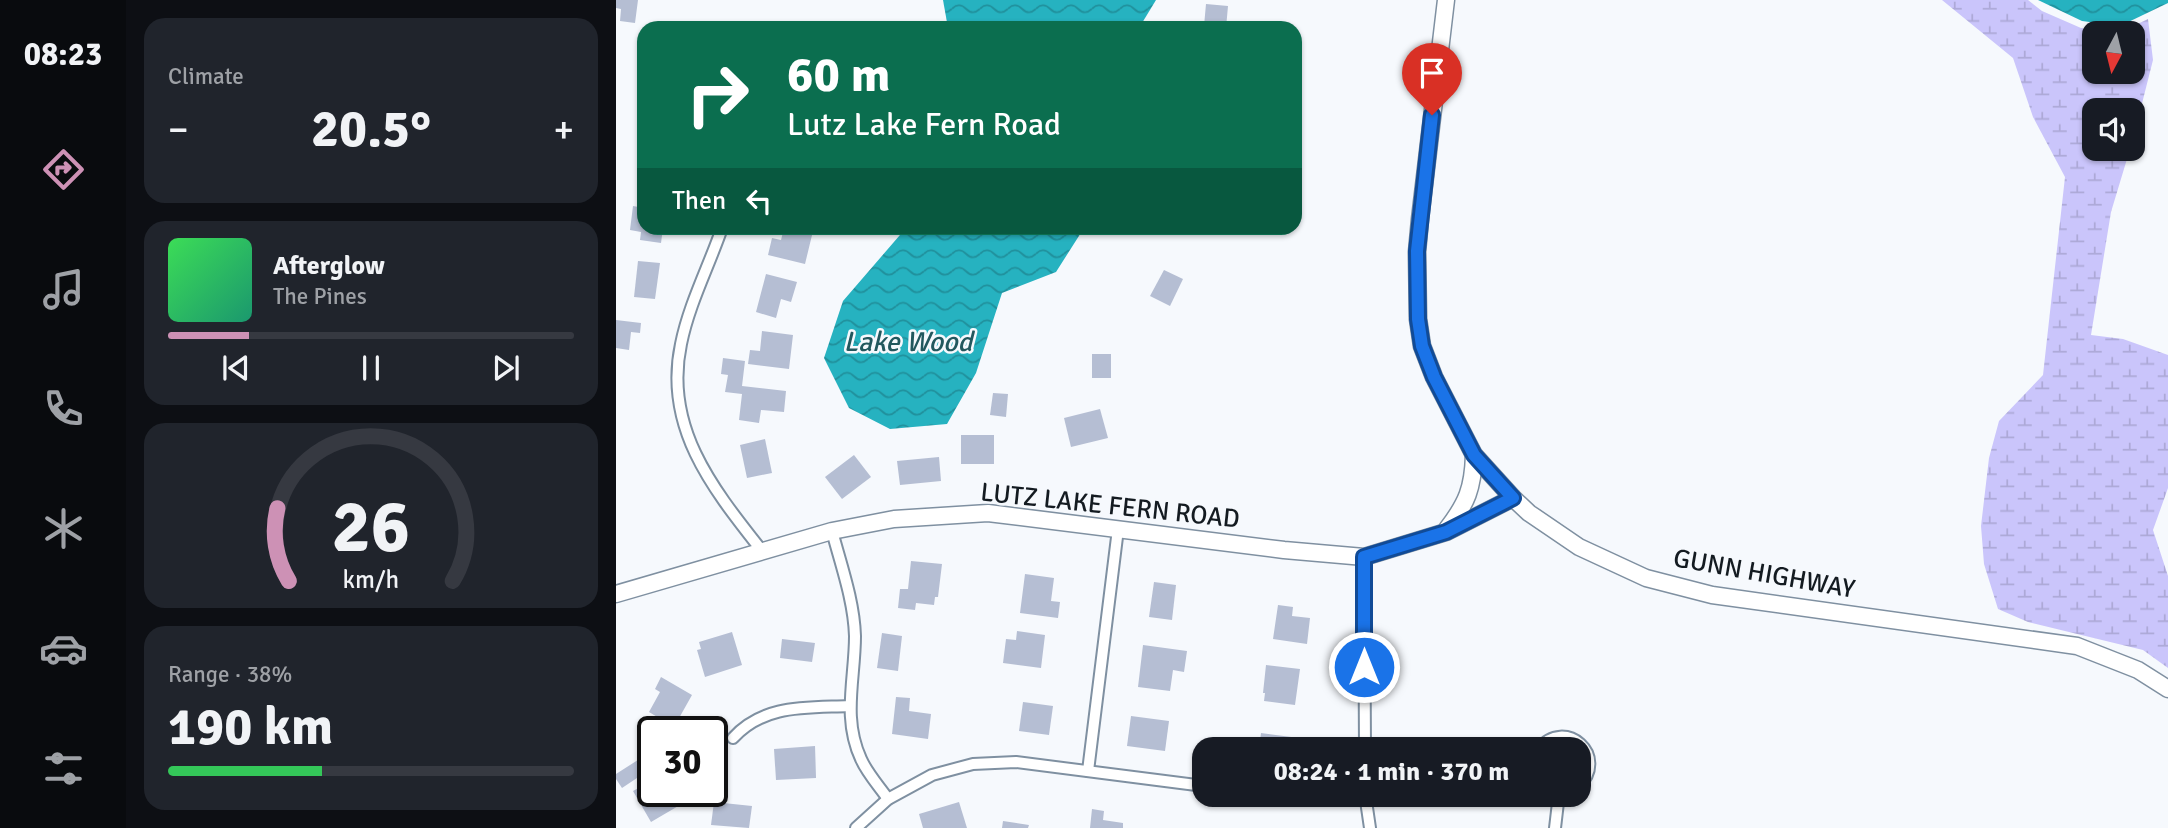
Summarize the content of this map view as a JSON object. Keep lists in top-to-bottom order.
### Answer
{
  "streets": {
    "main road": ["LUTZ LAKE FERN ROAD", "GUNN HIGHWAY"]
  },
  "crossings": [
    ["LUTZ LAKE FERN ROAD", "GUNN HIGHWAY"]
  ],
  "water": ["Lake Wood"],
  "north": "bottom",
  "page": {
    "tabs": "08:23",
    "tile": [
      "Climate",
      ["Range · 38%", "190 km"]
    ],
    "turn": ["60 m", "Lutz Lake Fern Road"],
    "heat": ["−", "20.5°", "+"],
    "then": "Then",
    "song": ["Afterglow", "The Pines"],
    "limit": "30",
    "trip": "08:24 · 1 min · 370 m",
    "gauge": ["26", "km/h"]
  }
}
